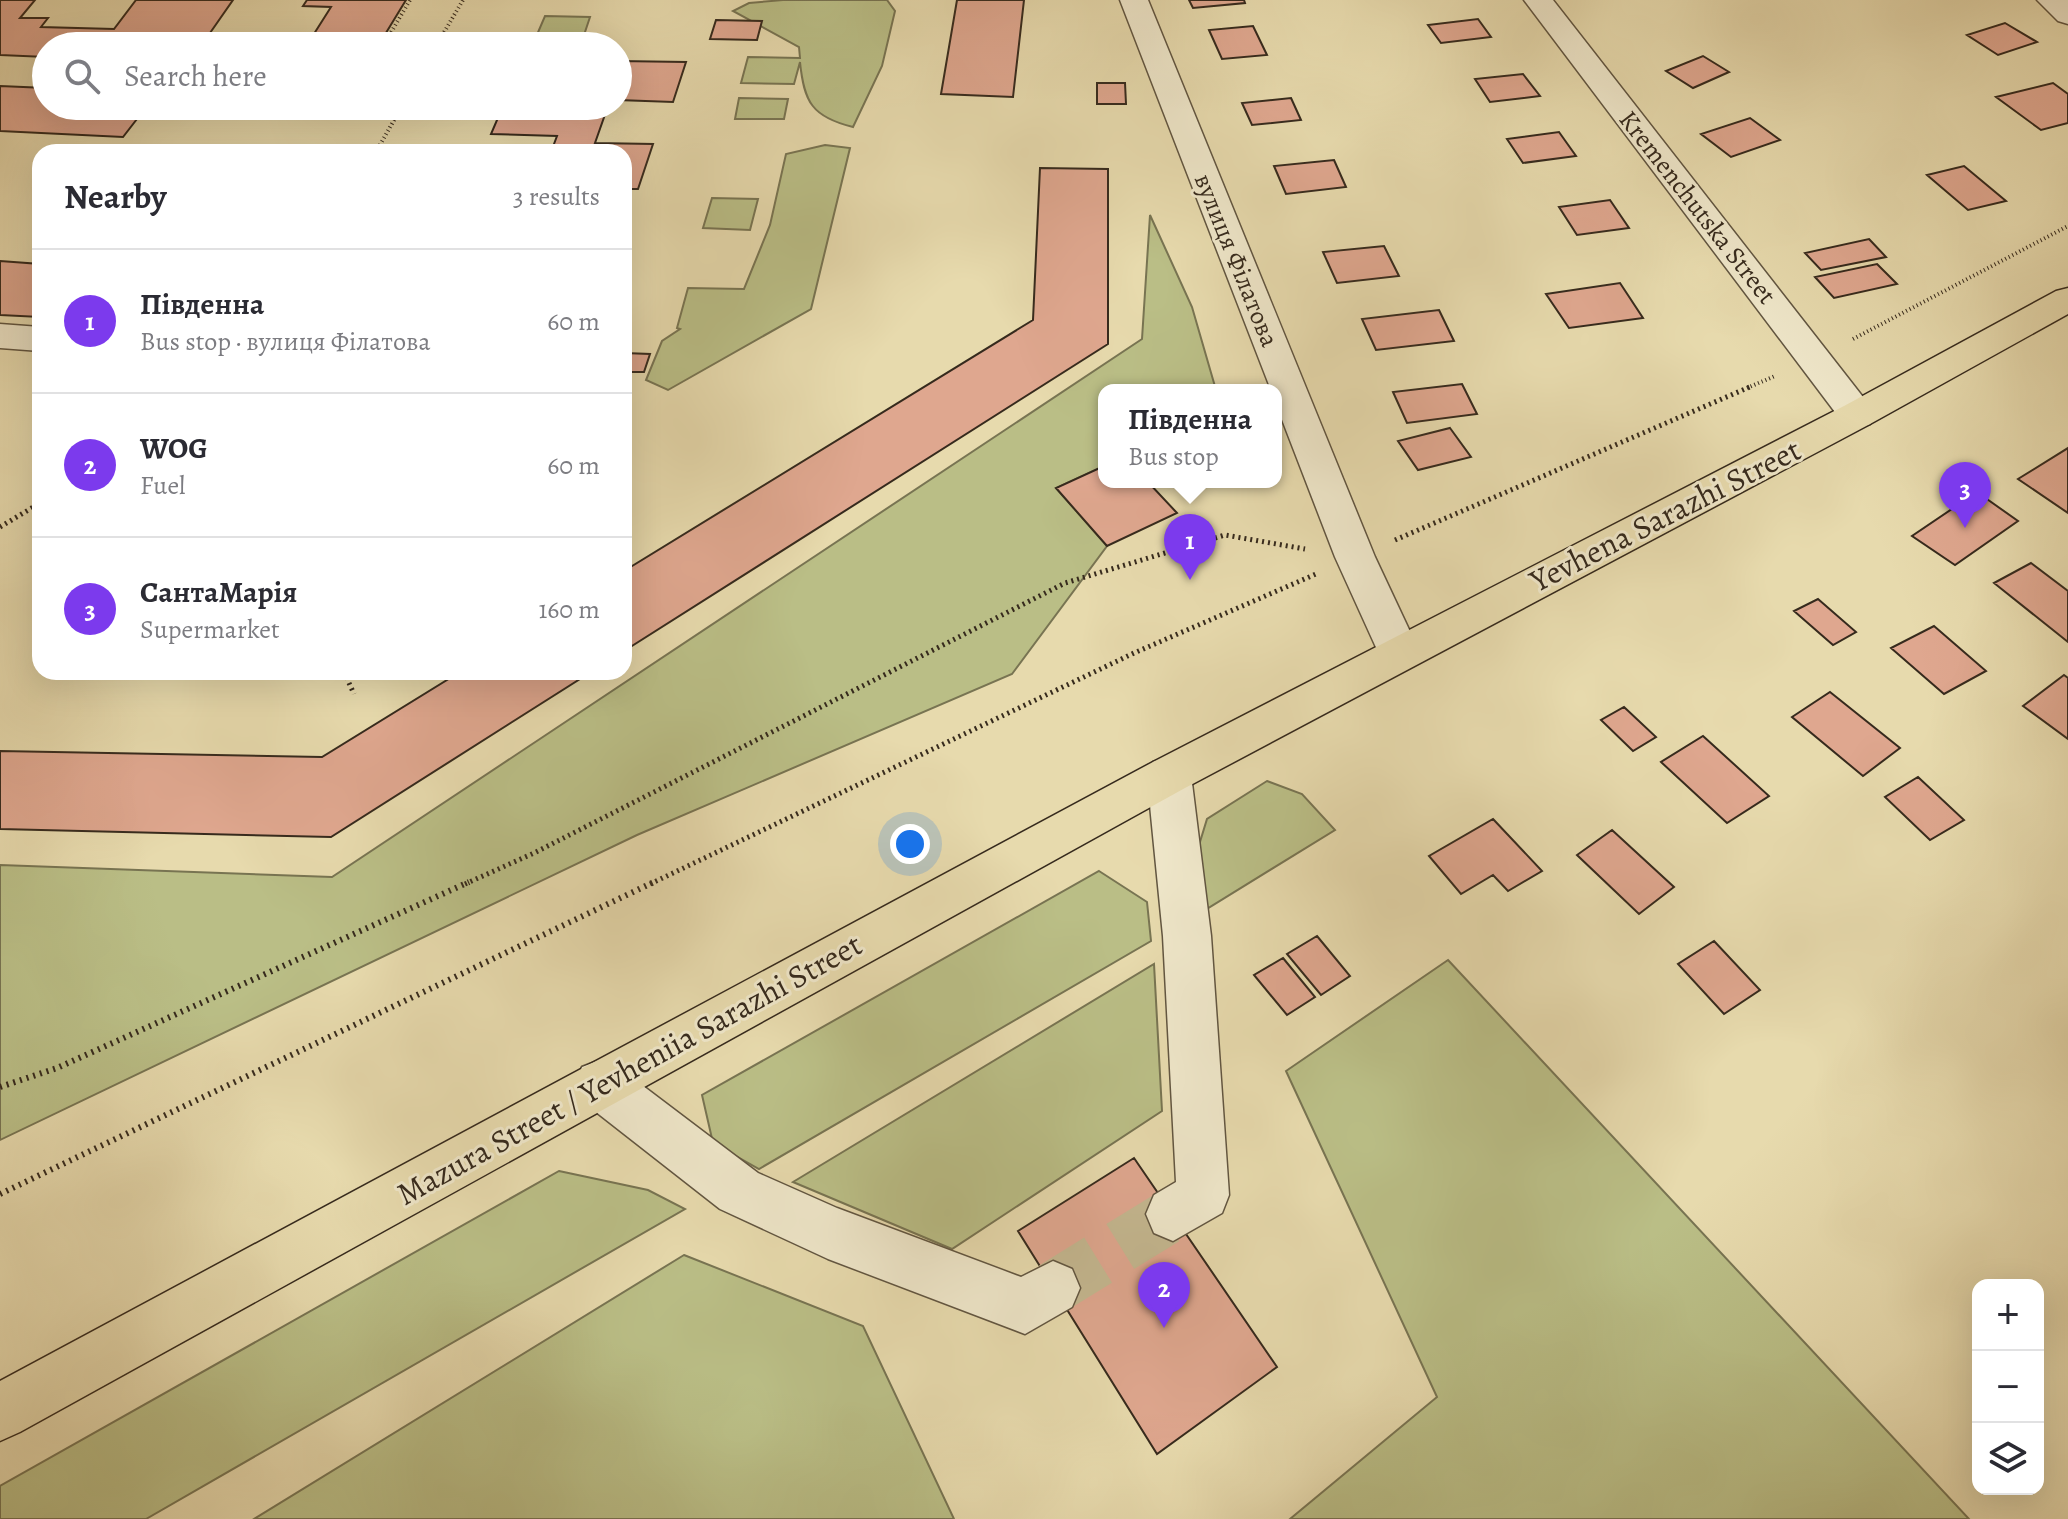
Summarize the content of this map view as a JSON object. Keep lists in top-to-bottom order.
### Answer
{
  "streets": {
    "main road": ["Yevhena Sarazhi Street", "Mazura Street / Yevheniia Sarazhi Street"],
    "street": ["Kremenchutska Street", "вулиця Філатова"]
  },
  "crossings": [
    ["Kremenchutska Street", "Yevhena Sarazhi Street"],
    ["вулиця Філатова", "Yevhena Sarazhi Street"],
    ["Yevhena Sarazhi Street", "Mazura Street / Yevheniia Sarazhi Street"]
  ],
  "page": {
    "search": "Search here",
    "heading": ["Nearby", "3 results"],
    "list": [
      {
        "mark": "1",
        "name": "Південна",
        "note": "Bus stop · вулиця Філатова",
        "value": "60 m"
      },
      {
        "mark": "2",
        "name": "WOG",
        "note": "Fuel",
        "value": "60 m"
      },
      {
        "mark": "3",
        "name": "СантаМарія",
        "note": "Supermarket",
        "value": "160 m"
      }
    ],
    "popup": ["Південна", "Bus stop"],
    "pins": ["3", "1", "2"],
    "map_buttons": ["+", "−"]
  }
}
